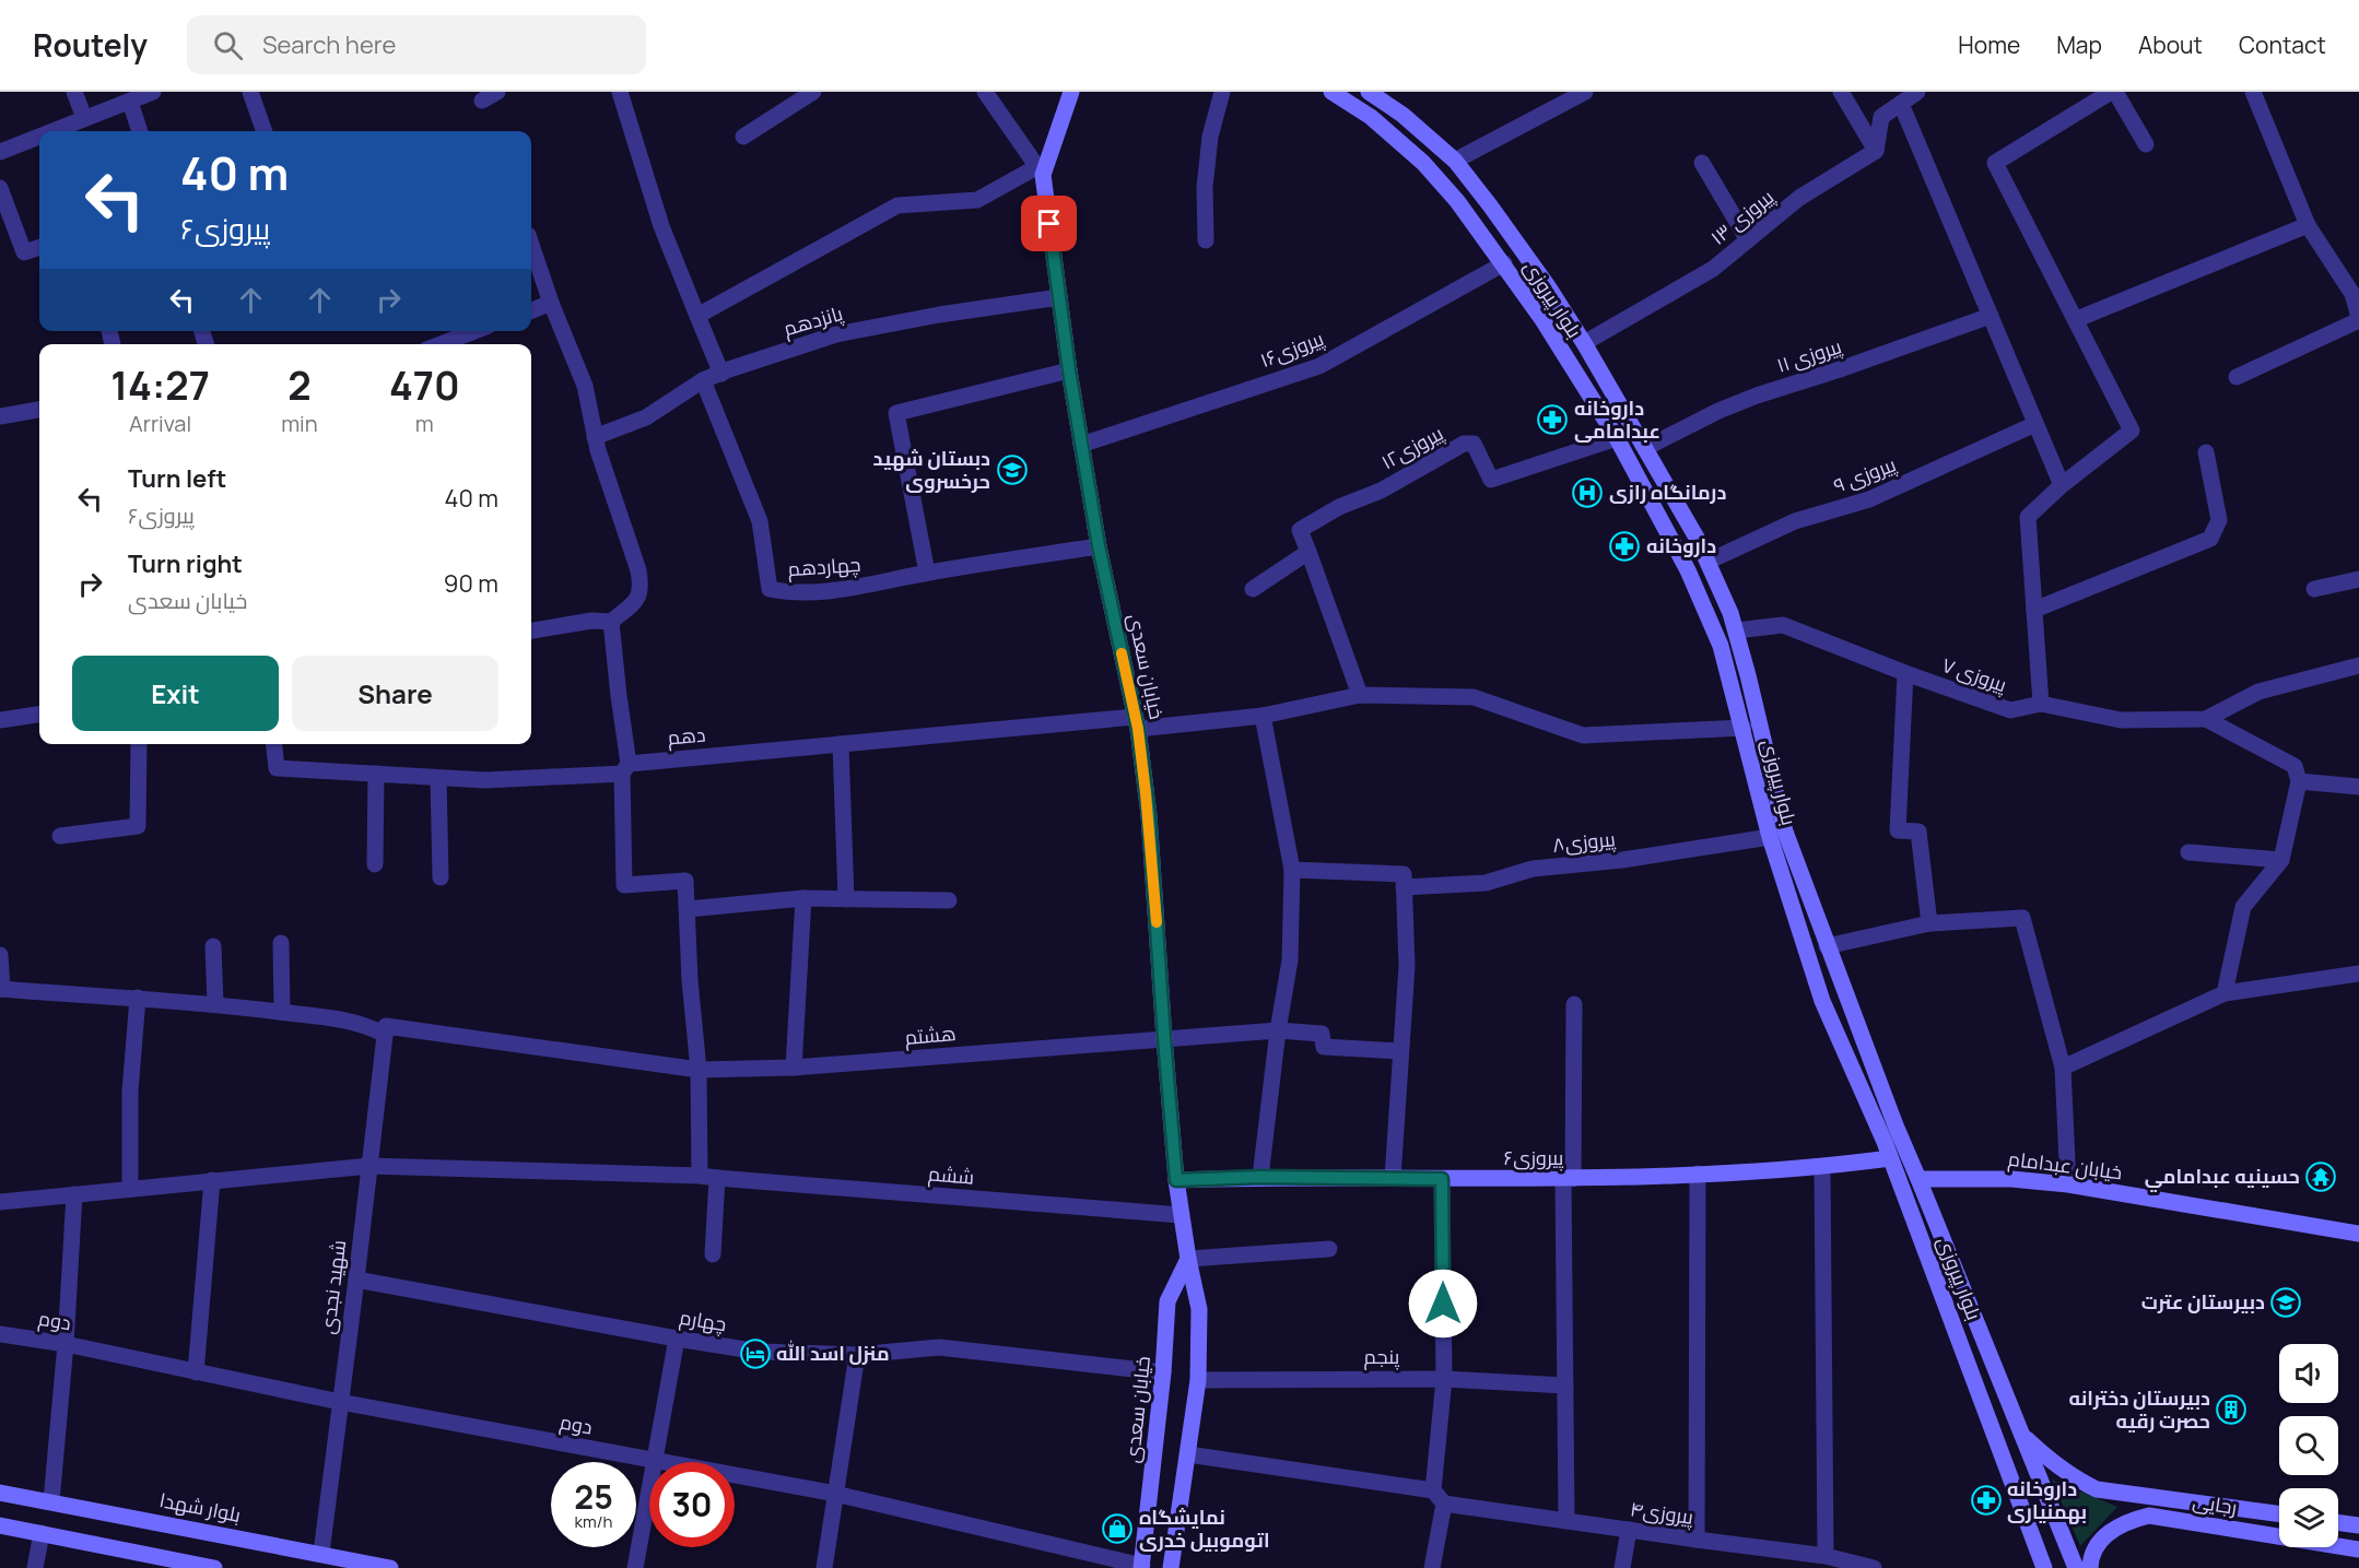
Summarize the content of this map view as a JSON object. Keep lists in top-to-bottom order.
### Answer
{
  "streets": {
    "street": [
      "پیروزی ۱۳",
      "بلوار پیروزی",
      "پانزدهم",
      "پیروزی۱۶",
      "پیروزی ۱۱",
      "پیروزی۱۲",
      "پیروزی ۹",
      "چهاردهم",
      "خیابان سعدی",
      "پیروزی ۷",
      "دهم",
      "پیروزی۸",
      "هشتم",
      "پیروزی۶",
      "خیابان عبدامام",
      "ششم",
      "شهید نجدی",
      "دوم",
      "چهارم",
      "پنجم",
      "رجایی",
      "بلوار شهدا",
      "پیروزی۴"
    ]
  },
  "crossings": [
    ["پیروزی ۱۳", "بلوار پیروزی"],
    ["بلوار پیروزی", "پیروزی۱۶"],
    ["بلوار پیروزی", "پیروزی ۱۱"],
    ["بلوار پیروزی", "پیروزی۱۲"],
    ["بلوار پیروزی", "پیروزی ۹"],
    ["بلوار پیروزی", "پیروزی ۷"],
    ["بلوار پیروزی", "دهم"],
    ["بلوار پیروزی", "پیروزی۸"],
    ["بلوار پیروزی", "پیروزی۶"],
    ["بلوار پیروزی", "خیابان عبدامام"],
    ["بلوار پیروزی", "رجایی"],
    ["پانزدهم", "چهاردهم"],
    ["پانزدهم", "خیابان سعدی"],
    ["پیروزی۱۶", "خیابان سعدی"],
    ["چهاردهم", "خیابان سعدی"],
    ["خیابان سعدی", "دهم"],
    ["خیابان سعدی", "هشتم"],
    ["خیابان سعدی", "پیروزی۶"],
    ["خیابان سعدی", "ششم"],
    ["خیابان سعدی", "دوم"],
    ["خیابان سعدی", "چهارم"],
    ["خیابان سعدی", "پنجم"],
    ["خیابان سعدی", "پیروزی۴"],
    ["هشتم", "شهید نجدی"],
    ["ششم", "شهید نجدی"],
    ["شهید نجدی", "دوم"],
    ["شهید نجدی", "چهارم"],
    ["شهید نجدی", "بلوار شهدا"]
  ],
  "places": {
    "pharmacy": ["داروخانه عبدامامی", "داروخانه", "داروخانه بهمنیاری"],
    "school or university": ["دبستان شهید حرخسروی", "دبیرستان عترت"],
    "hospital": ["درمانگاه رازی"],
    "temple": ["حسينيه عبدامامي"],
    "hotel": ["منزل اسد الله"],
    "building": ["دبیرستان دخترانه حصرت رقیه"],
    "shop": ["نمایشگاه اتوموبیل خدری"]
  },
  "page": {
    "header": "Routely",
    "search": "Search here",
    "nav": [
      "Home",
      "Map",
      "About",
      "Contact"
    ],
    "turn": ["40 m", "پیروزی۶"],
    "eta": [
      "14:27",
      "Arrival",
      "2",
      "min",
      "470",
      "m"
    ],
    "list": [
      {
        "name": "Turn left",
        "note": "پیروزی۶",
        "value": "40 m"
      },
      {
        "name": "Turn right",
        "note": "خیابان سعدی",
        "value": "90 m"
      }
    ],
    "buttons": ["Exit", "Share"],
    "speed": "25 km/h",
    "limit": "30"
  }
}
